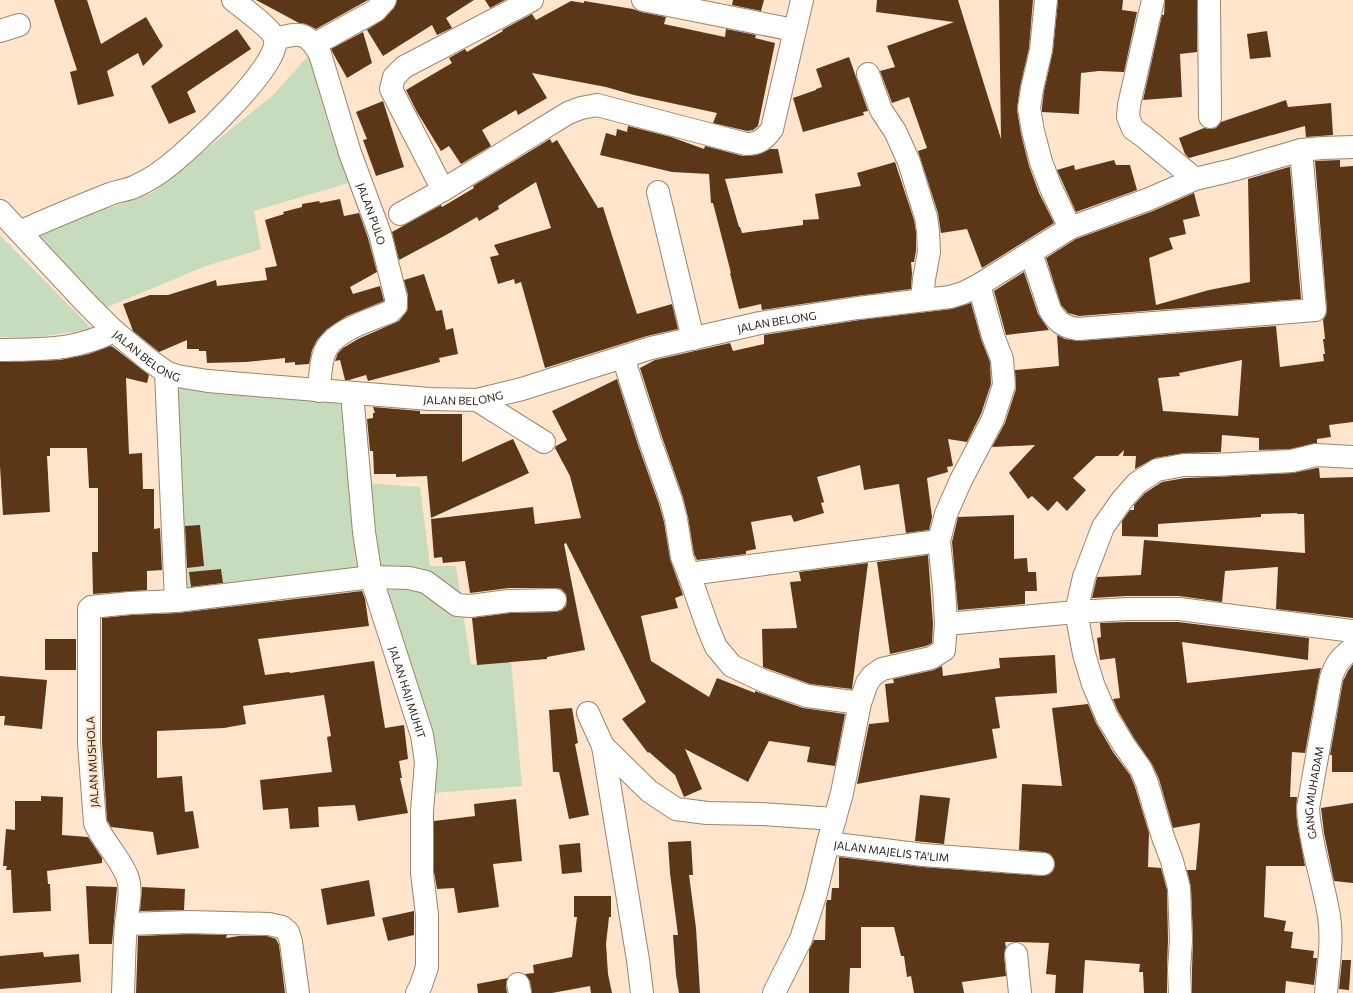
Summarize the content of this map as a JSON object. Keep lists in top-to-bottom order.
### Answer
{
  "streets": {
    "street": [
      "JALAN PULO",
      "JALAN BELONG",
      "JALAN HAJI MUHIT",
      "JALAN MUSHOLA",
      "GANG MUHADAM",
      "JALAN MAJELIS TA'LIM"
    ]
  },
  "crossings": [
    ["JALAN PULO", "JALAN BELONG"],
    ["JALAN BELONG", "JALAN HAJI MUHIT"],
    ["JALAN HAJI MUHIT", "JALAN MUSHOLA"]
  ]
}
